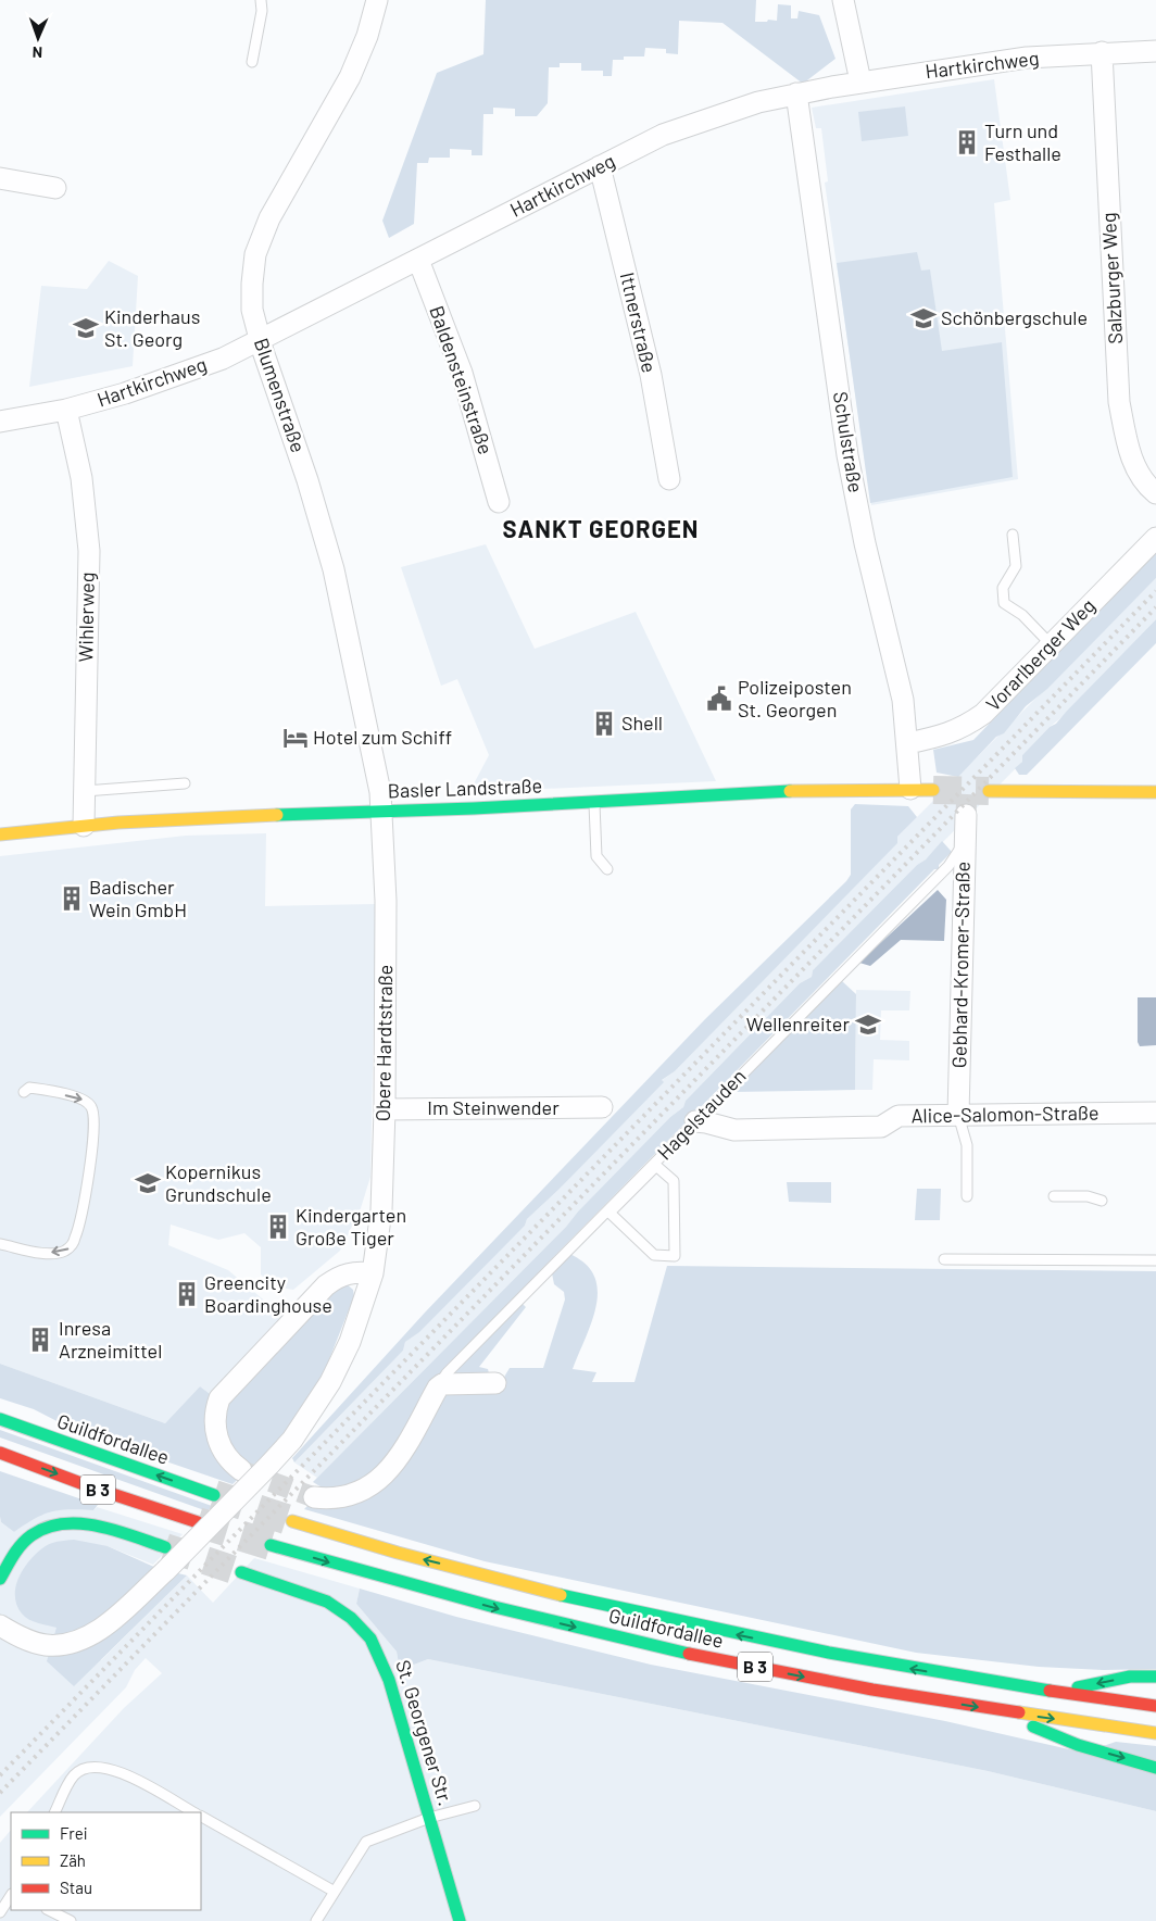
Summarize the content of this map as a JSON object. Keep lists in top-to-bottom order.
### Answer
{
  "streets": {
    "main road": [
      "Basler Landstraße",
      "Guildfordallee",
      "B 3",
      "St. Georgener Str."
    ],
    "street": [
      "Hartkirchweg",
      "Salzburger Weg",
      "Ittnerstraße",
      "Baldensteinstraße",
      "Blumenstraße",
      "Schulstraße",
      "Wihlerweg",
      "Vorarlberger Weg",
      "Gebhard-Kromer-Straße",
      "Obere Hardtstraße",
      "Im Steinwender",
      "Hagelstauden",
      "Alice-Salomon-Straße"
    ]
  },
  "crossings": [
    ["Hartkirchweg", "Salzburger Weg"],
    ["Hartkirchweg", "Ittnerstraße"],
    ["Hartkirchweg", "Baldensteinstraße"],
    ["Hartkirchweg", "Blumenstraße"],
    ["Hartkirchweg", "Schulstraße"],
    ["Hartkirchweg", "Wihlerweg"],
    ["Blumenstraße", "Basler Landstraße"],
    ["Blumenstraße", "Obere Hardtstraße"],
    ["Schulstraße", "Vorarlberger Weg"],
    ["Schulstraße", "Basler Landstraße"],
    ["Wihlerweg", "Basler Landstraße"],
    ["Basler Landstraße", "Obere Hardtstraße"],
    ["Gebhard-Kromer-Straße", "Hagelstauden"],
    ["Gebhard-Kromer-Straße", "Alice-Salomon-Straße"],
    ["Obere Hardtstraße", "Im Steinwender"],
    ["Hagelstauden", "Alice-Salomon-Straße"],
    ["Guildfordallee", "B 3"]
  ],
  "districts": ["SANKT GEORGEN"],
  "places": {
    "building": [
      "Turn und Festhalle",
      "Shell",
      "Badischer Wein GmbH",
      "Kindergarten Große Tiger",
      "Greencity Boardinghouse",
      "Inresa Arzneimittel"
    ],
    "school or university": [
      "Schönbergschule",
      "Kinderhaus St. Georg",
      "Wellenreiter",
      "Kopernikus Grundschule"
    ],
    "public building": ["Polizeiposten St. Georgen"],
    "hotel": ["Hotel zum Schiff"]
  },
  "legend": ["Frei", "Zäh", "Stau"],
  "north": "bottom"
}
